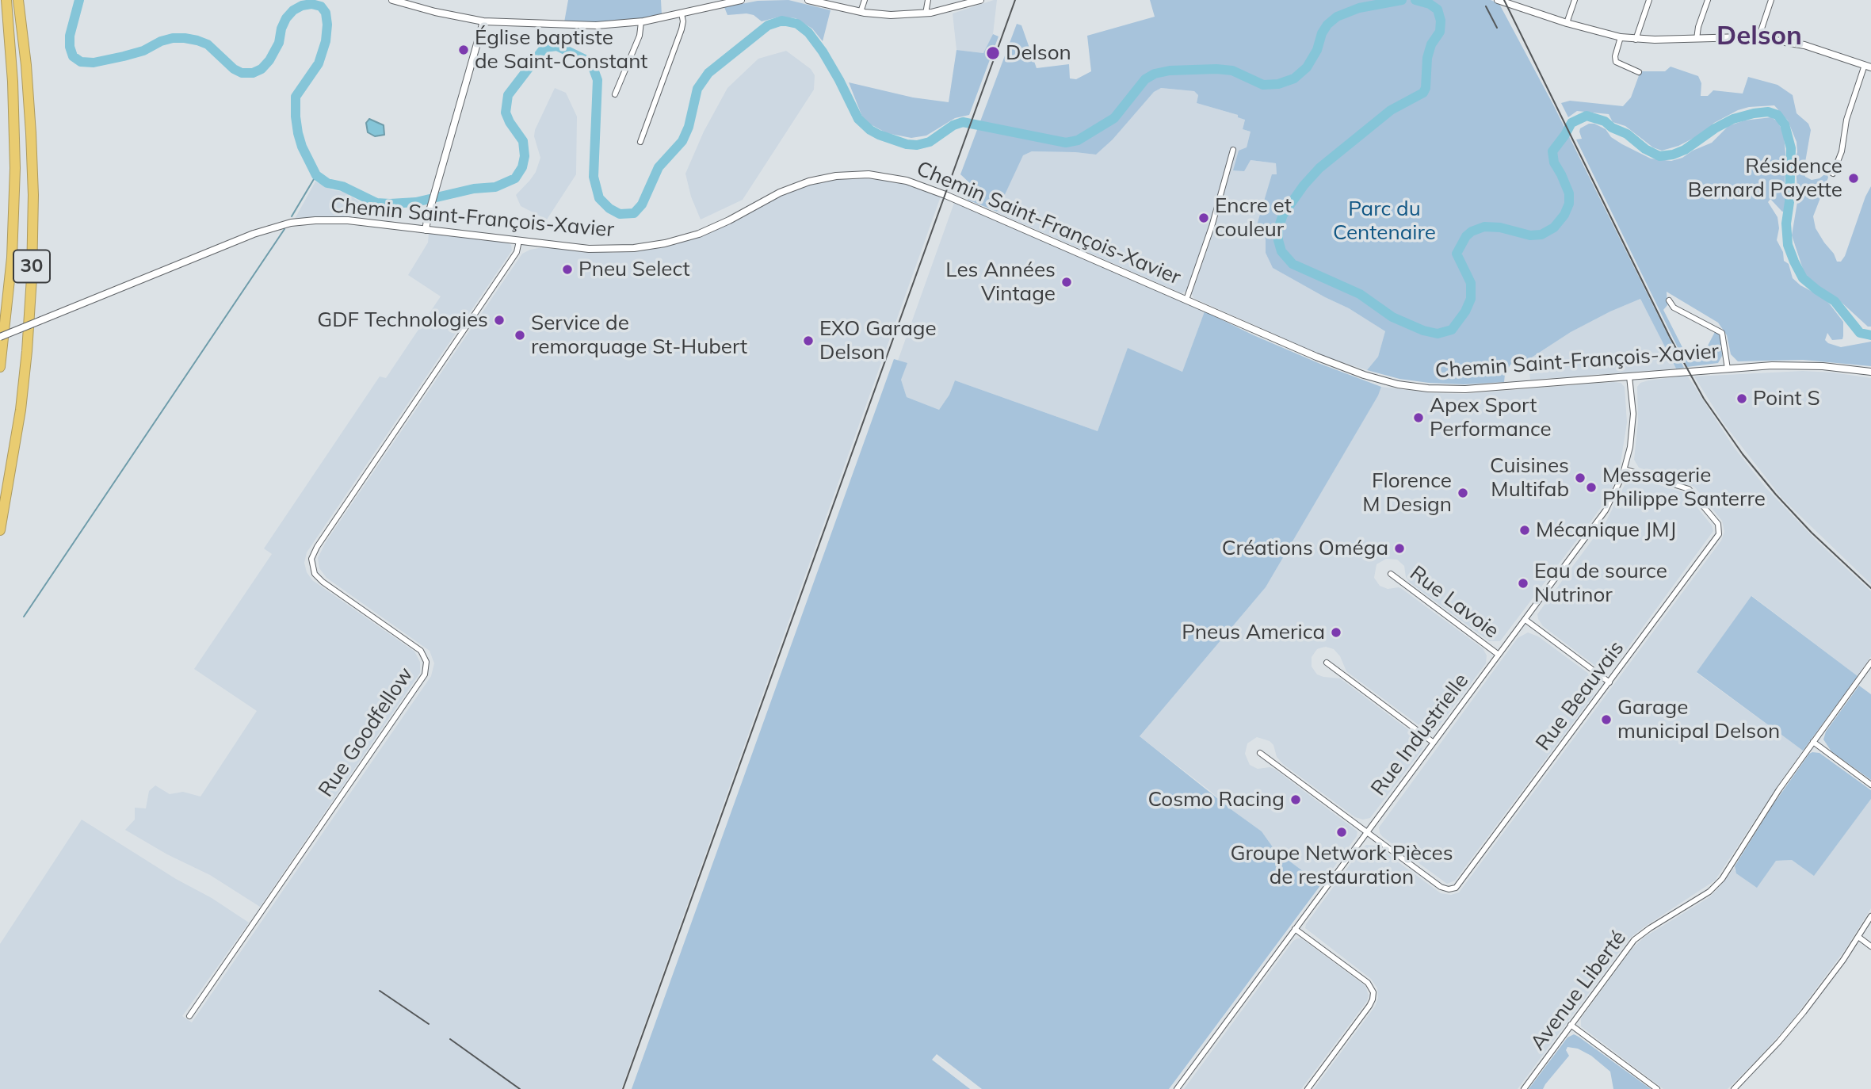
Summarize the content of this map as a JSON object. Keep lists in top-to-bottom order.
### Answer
{
  "streets": {
    "highway": ["30"],
    "street": [
      "Chemin Saint-François-Xavier",
      "Rue Lavoie",
      "Rue Beauvais",
      "Rue Goodfellow",
      "Rue Industrielle",
      "Avenue Liberté"
    ]
  },
  "crossings": [
    ["Chemin Saint-François-Xavier", "Rue Goodfellow"],
    ["Chemin Saint-François-Xavier", "Rue Industrielle"],
    ["Rue Lavoie", "Rue Industrielle"],
    ["Rue Beauvais", "Rue Industrielle"]
  ],
  "districts": ["Delson"],
  "parks": ["Parc du Centenaire"],
  "places": [
    "Église baptiste de Saint-Constant",
    "Delson",
    "Résidence Bernard Payette",
    "Encre et couleur",
    "Pneu Select",
    "Les Années Vintage",
    "GDF Technologies",
    "Service de remorquage St-Hubert",
    "EXO Garage Delson",
    "Point S",
    "Apex Sport Performance",
    "Cuisines Multifab",
    "Messagerie Philippe Santerre",
    "Florence M Design",
    "Mécanique JMJ",
    "Créations Oméga",
    "Eau de source Nutrinor",
    "Pneus America",
    "Garage municipal Delson",
    "Cosmo Racing",
    "Groupe Network Pièces de restauration"
  ]
}
